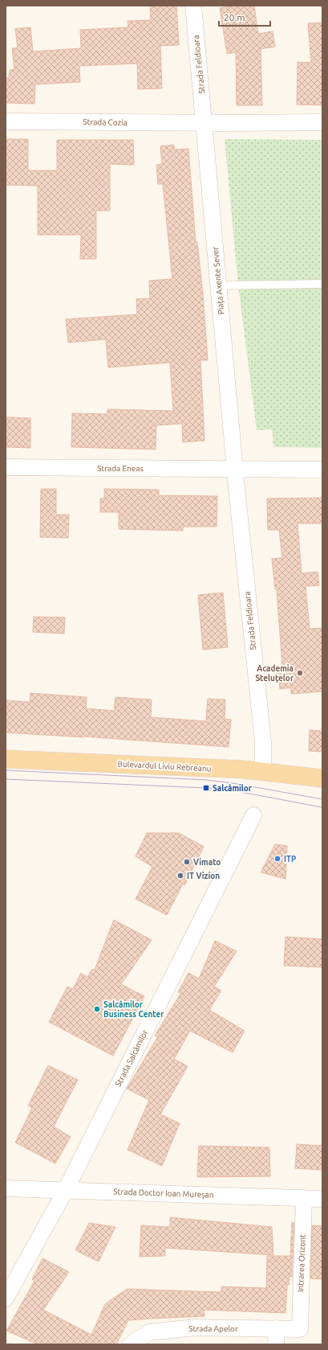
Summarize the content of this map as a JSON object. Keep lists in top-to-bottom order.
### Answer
{
  "streets": {
    "main road": ["Bulevardul Liviu Rebreanu"],
    "street": [
      "Strada Feldioara",
      "Strada Cozia",
      "Piața Axente Sever",
      "Strada Eneas",
      "Strada Salcâmilor",
      "Strada Doctor Ioan Mureșan",
      "Intrarea Orizont",
      "Strada Apelor"
    ]
  },
  "crossings": [
    ["Strada Feldioara", "Strada Cozia"],
    ["Strada Feldioara", "Piața Axente Sever"],
    ["Strada Feldioara", "Strada Eneas"],
    ["Strada Feldioara", "Bulevardul Liviu Rebreanu"],
    ["Strada Cozia", "Piața Axente Sever"],
    ["Piața Axente Sever", "Strada Eneas"],
    ["Strada Salcâmilor", "Strada Doctor Ioan Mureșan"],
    ["Strada Doctor Ioan Mureșan", "Intrarea Orizont"],
    ["Intrarea Orizont", "Strada Apelor"]
  ],
  "places": {
    "other": [
      "Academia Steluțelor",
      "ITP",
      "Vimato",
      "IT Vizion",
      "Salcâmilor Business Center"
    ],
    "transit": ["Salcâmilor"]
  },
  "scale_bar": "20 m"
}
